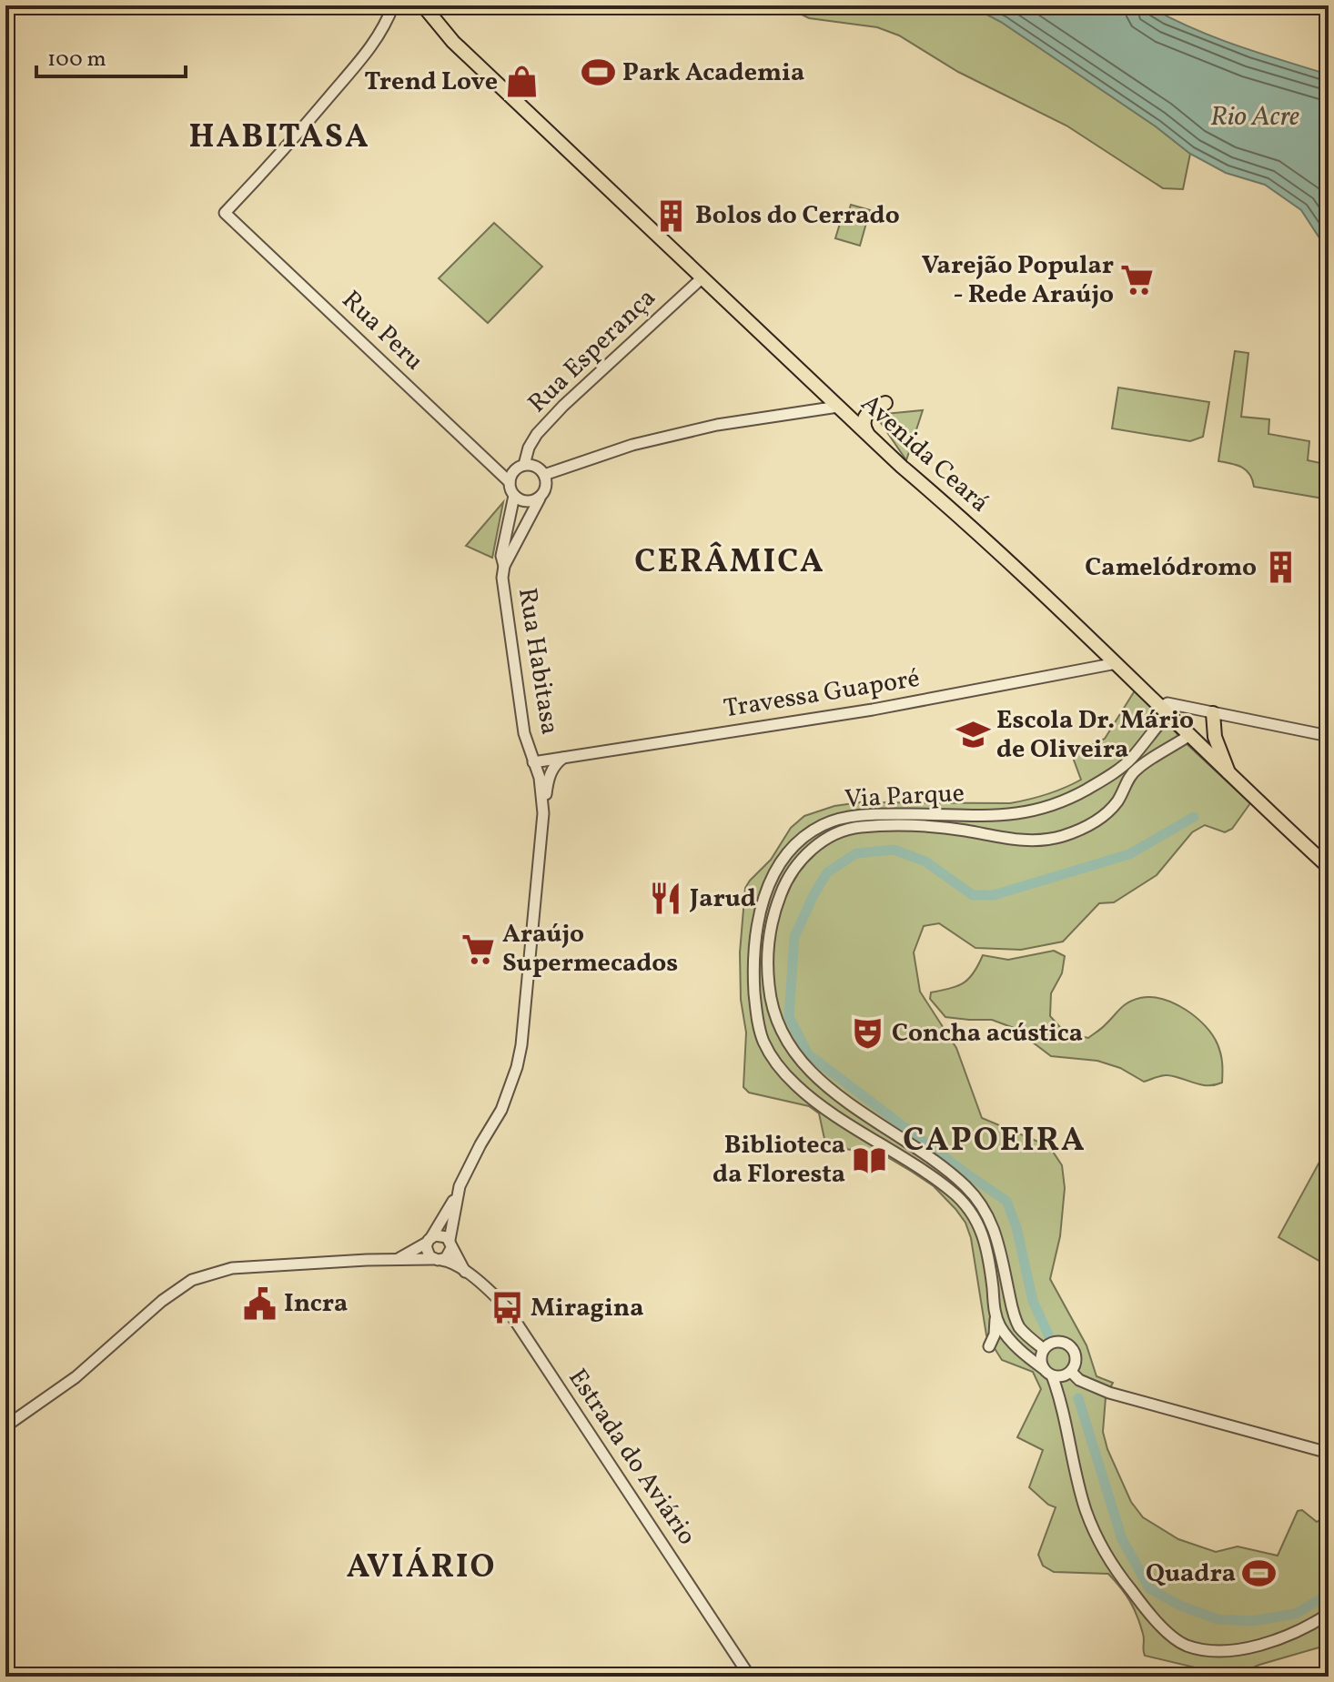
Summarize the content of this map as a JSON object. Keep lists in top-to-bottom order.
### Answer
{
  "streets": {
    "main road": ["Avenida Ceará"],
    "street": [
      "Rua Peru",
      "Rua Esperança",
      "Rua Habitasa",
      "Travessa Guaporé",
      "Via Parque",
      "Estrada do Aviário"
    ]
  },
  "crossings": [
    ["Rua Peru", "Rua Esperança"],
    ["Rua Peru", "Rua Habitasa"],
    ["Rua Esperança", "Avenida Ceará"],
    ["Rua Esperança", "Rua Habitasa"],
    ["Avenida Ceará", "Travessa Guaporé"],
    ["Avenida Ceará", "Via Parque"],
    ["Rua Habitasa", "Travessa Guaporé"]
  ],
  "districts": [
    "HABITASA",
    "CERÂMICA",
    "CAPOEIRA",
    "AVIÁRIO"
  ],
  "water": ["Rio Acre"],
  "places": {
    "sports": ["Park Academia", "Quadra"],
    "shop": ["Trend Love"],
    "building": ["Bolos do Cerrado", "Camelódromo"],
    "supermarket": ["Varejão Popular - Rede Araújo", "Araújo Supermecados"],
    "school or university": ["Escola Dr. Mário de Oliveira"],
    "restaurant": ["Jarud"],
    "theatre": ["Concha acústica"],
    "library": ["Biblioteca da Floresta"],
    "public building": ["Incra"],
    "bus stop": ["Miragina"]
  },
  "scale_bar": "100 m"
}
